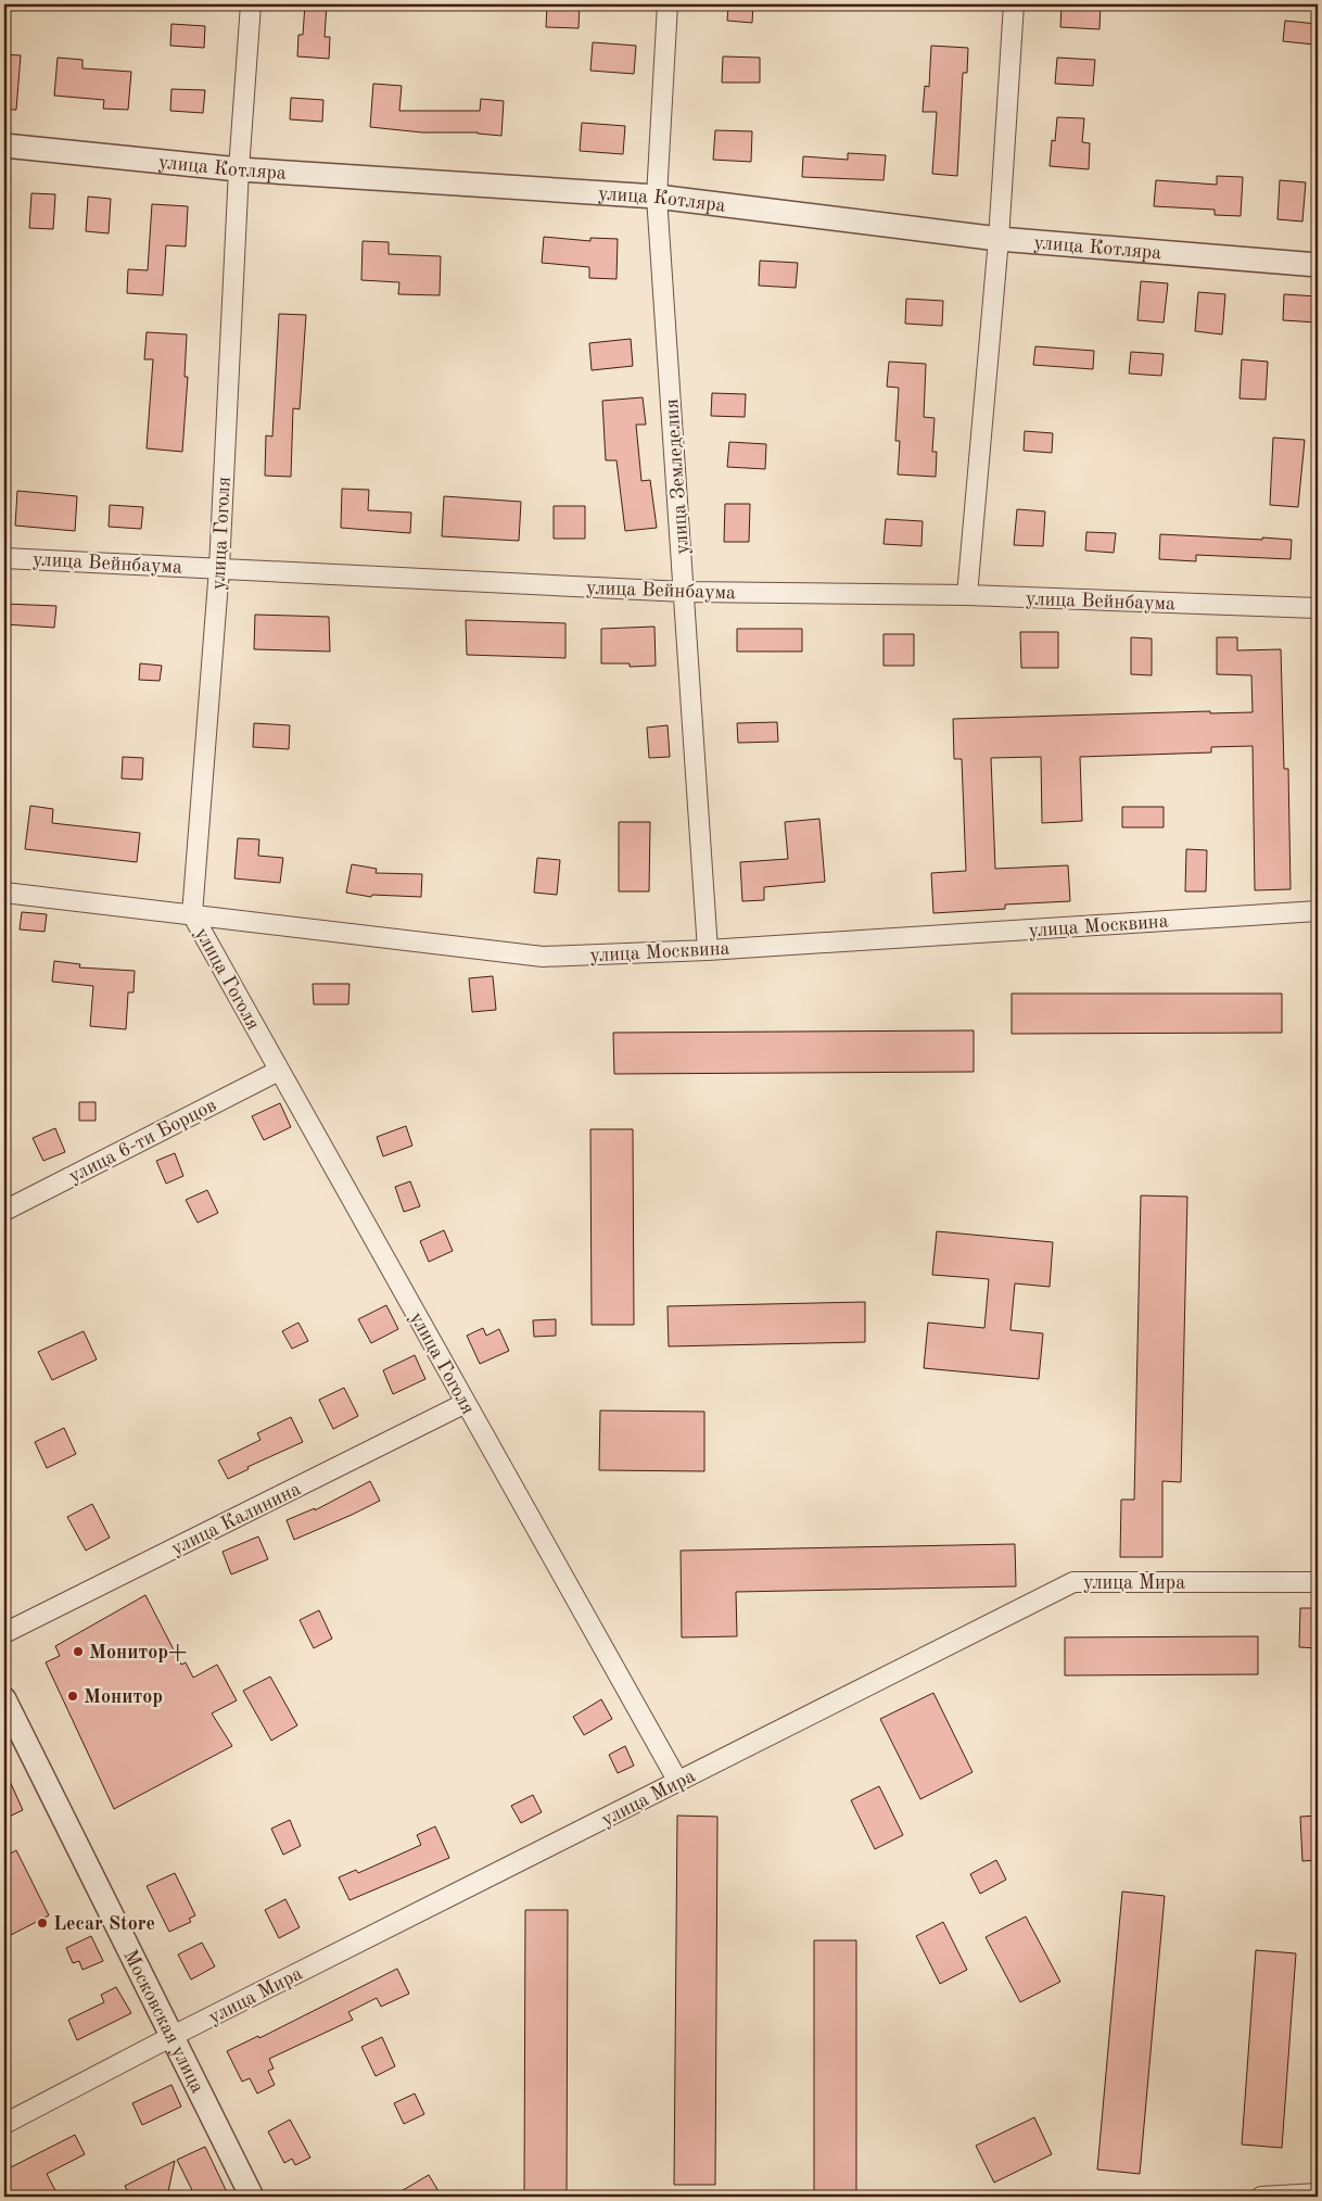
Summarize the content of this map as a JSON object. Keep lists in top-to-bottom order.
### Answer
{
  "streets": {
    "street": [
      "улица Котляра",
      "улица Земледелия",
      "улица Гоголя",
      "улица Вейнбаума",
      "улица Москвина",
      "улица 6-ти Борцов",
      "улица Калинина",
      "улица Мира",
      "Московская улица"
    ]
  },
  "crossings": [
    ["улица Котляра", "улица Земледелия"],
    ["улица Котляра", "улица Гоголя"],
    ["улица Земледелия", "улица Вейнбаума"],
    ["улица Земледелия", "улица Москвина"],
    ["улица Гоголя", "улица Вейнбаума"],
    ["улица Гоголя", "улица Москвина"],
    ["улица Гоголя", "улица 6-ти Борцов"],
    ["улица Гоголя", "улица Калинина"],
    ["улица Гоголя", "улица Мира"],
    ["улица Мира", "Московская улица"]
  ],
  "places": ["Монитор+", "Монитор", "Lecar Store"]
}
